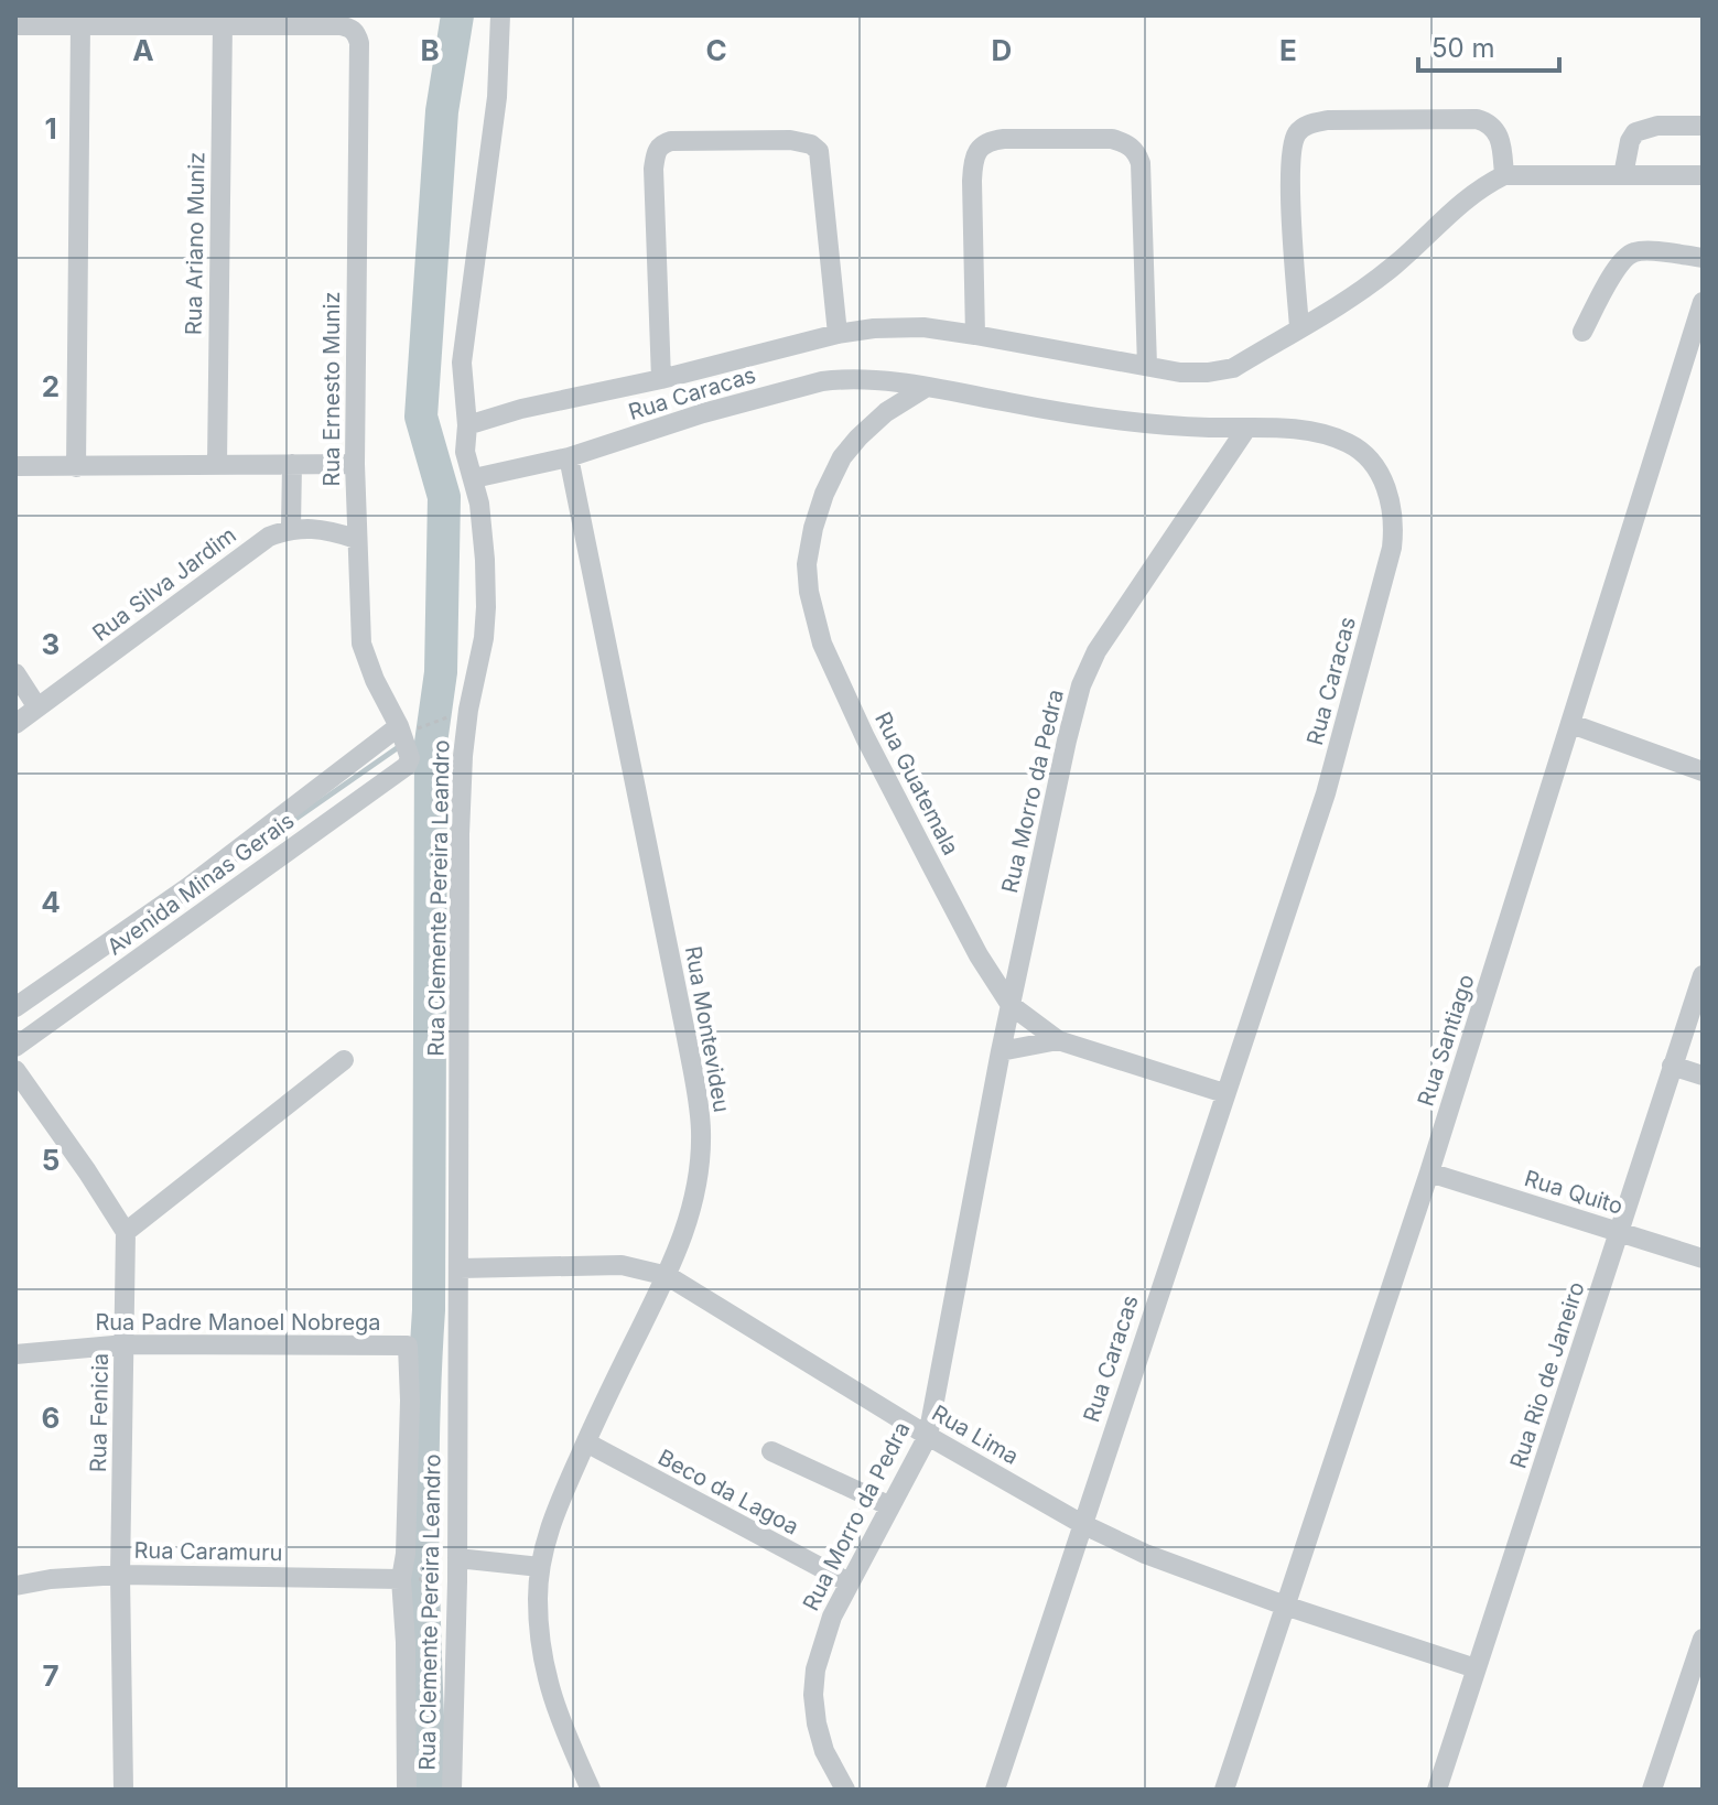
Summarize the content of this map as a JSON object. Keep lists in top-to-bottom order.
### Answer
{
  "streets": {
    "street": [
      "Rua Ariano Muniz",
      "Rua Ernesto Muniz",
      "Rua Caracas",
      "Rua Silva Jardim",
      "Rua Guatemala",
      "Rua Morro da Pedra",
      "Avenida Minas Gerais",
      "Rua Clemente Pereira Leandro",
      "Rua Montevideu",
      "Rua Santiago",
      "Rua Quito",
      "Rua Padre Manoel Nobrega",
      "Rua Rio de Janeiro",
      "Rua Fenicia",
      "Rua Lima",
      "Beco da Lagoa",
      "Rua Caramuru"
    ]
  },
  "crossings": [
    ["Rua Ariano Muniz", "Rua Ernesto Muniz"],
    ["Rua Ernesto Muniz", "Avenida Minas Gerais"],
    ["Rua Caracas", "Rua Guatemala"],
    ["Rua Caracas", "Rua Morro da Pedra"],
    ["Rua Caracas", "Rua Clemente Pereira Leandro"],
    ["Rua Caracas", "Rua Montevideu"],
    ["Rua Caracas", "Rua Lima"],
    ["Rua Guatemala", "Rua Morro da Pedra"],
    ["Rua Morro da Pedra", "Rua Lima"],
    ["Rua Morro da Pedra", "Beco da Lagoa"],
    ["Rua Clemente Pereira Leandro", "Rua Lima"],
    ["Rua Montevideu", "Rua Lima"],
    ["Rua Montevideu", "Beco da Lagoa"],
    ["Rua Santiago", "Rua Quito"],
    ["Rua Santiago", "Rua Lima"],
    ["Rua Quito", "Rua Rio de Janeiro"],
    ["Rua Padre Manoel Nobrega", "Rua Fenicia"],
    ["Rua Padre Manoel Nobrega", "Rua Caramuru"],
    ["Rua Rio de Janeiro", "Rua Lima"],
    ["Rua Fenicia", "Rua Caramuru"]
  ],
  "scale_bar": "50 m",
  "grid": {
    "columns": [
      "A",
      "B",
      "C",
      "D",
      "E"
    ],
    "rows": [
      "1",
      "2",
      "3",
      "4",
      "5",
      "6",
      "7"
    ]
  }
}
